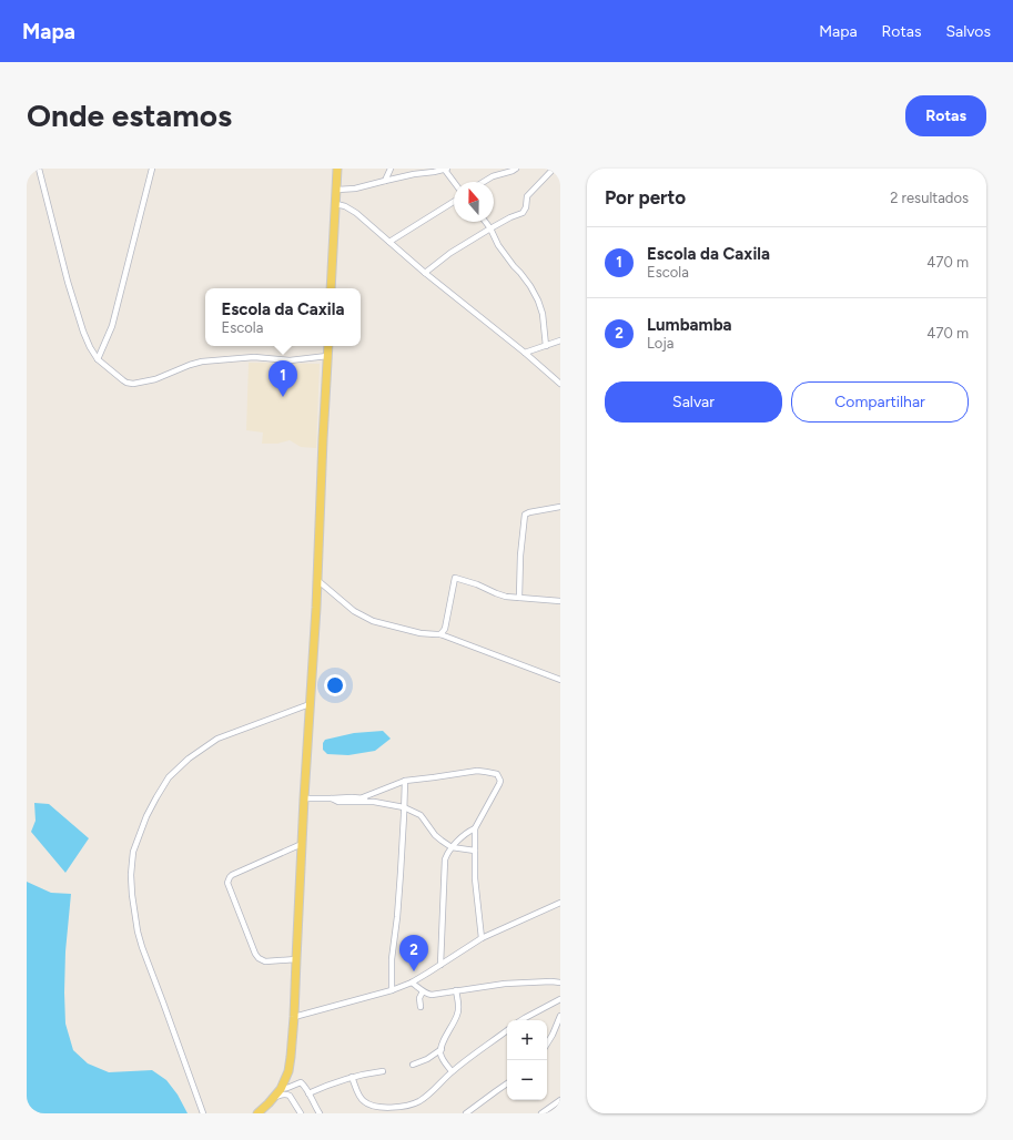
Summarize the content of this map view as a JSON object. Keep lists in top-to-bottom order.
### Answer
{
  "north": "top",
  "page": {
    "header": "Mapa",
    "nav": ["Mapa", "Rotas", "Salvos"],
    "buttons": [
      "Rotas",
      ["Salvar", "Compartilhar"]
    ],
    "title": "Onde estamos",
    "heading": ["Por perto", "2 resultados"],
    "list": [
      {
        "mark": "1",
        "name": "Escola da Caxila",
        "note": "Escola",
        "value": "470 m"
      },
      {
        "mark": "2",
        "name": "Lumbamba",
        "note": "Loja",
        "value": "470 m"
      }
    ],
    "popup": ["Escola da Caxila", "Escola"],
    "pins": ["1", "2"],
    "map_buttons": ["+", "−"]
  }
}
